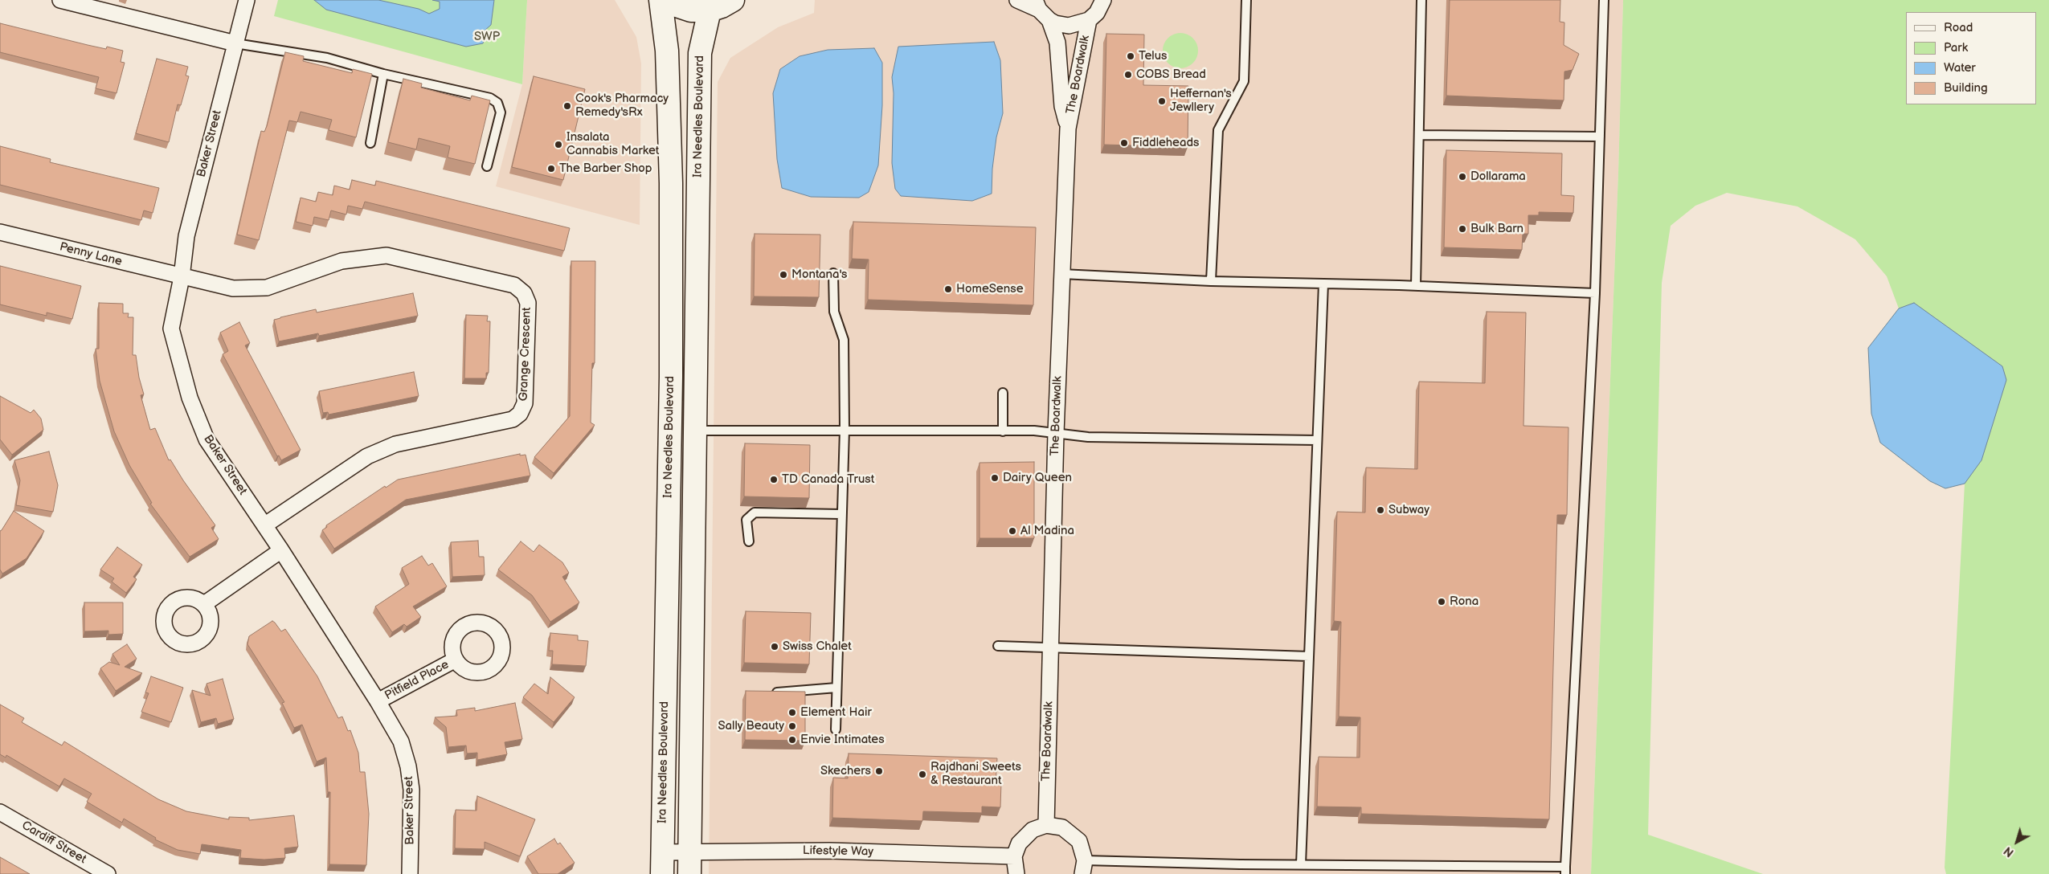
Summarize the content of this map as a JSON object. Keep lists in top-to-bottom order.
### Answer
{
  "streets": {
    "main road": ["Ira Needles Boulevard"],
    "street": [
      "The Boardwalk",
      "Baker Street",
      "Penny Lane",
      "Grange Crescent",
      "Pitfield Place",
      "Cardiff Street",
      "Lifestyle Way"
    ]
  },
  "crossings": [
    ["Ira Needles Boulevard", "Lifestyle Way"],
    ["Baker Street", "Penny Lane"],
    ["Baker Street", "Grange Crescent"],
    ["Baker Street", "Pitfield Place"],
    ["Penny Lane", "Grange Crescent"]
  ],
  "parks": ["SWP"],
  "places": [
    "Telus",
    "COBS Bread",
    "Heffernan's Jewllery",
    "Cook's Pharmacy Remedy'sRx",
    "Fiddleheads",
    "Insalata Cannabis Market",
    "The Barber Shop",
    "Dollarama",
    "Bulk Barn",
    "Montana's",
    "HomeSense",
    "Dairy Queen",
    "TD Canada Trust",
    "Subway",
    "Al Madina",
    "Rona",
    "Swiss Chalet",
    "Element Hair",
    "Sally Beauty",
    "Envie Intimates",
    "Skechers",
    "Rajdhani Sweets & Restaurant"
  ],
  "legend": [
    "Road",
    "Park",
    "Water",
    "Building"
  ],
  "north": "bottom left"
}
